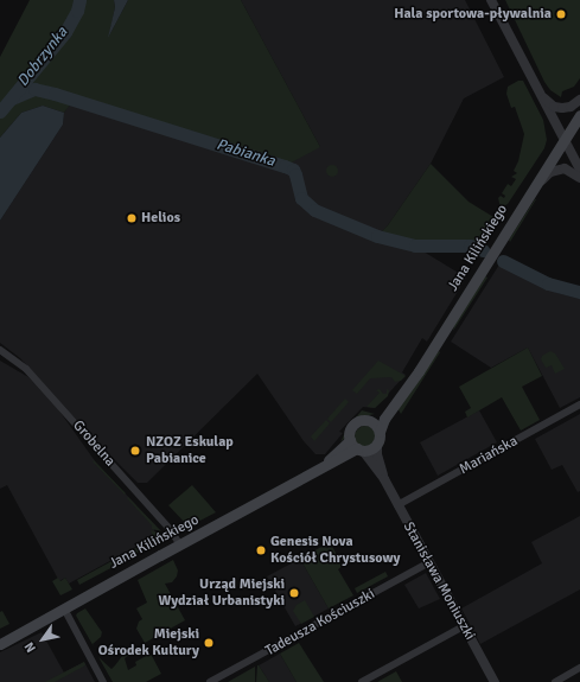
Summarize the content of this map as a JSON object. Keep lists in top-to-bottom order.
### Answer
{
  "streets": {
    "main road": ["Jana Kilińskiego"],
    "street": [
      "Grobelna",
      "Mariańska",
      "Stanisława Moniuszki",
      "Tadeusza Kościuszki"
    ]
  },
  "crossings": [
    ["Jana Kilińskiego", "Grobelna"],
    ["Jana Kilińskiego", "Stanisława Moniuszki"],
    ["Mariańska", "Stanisława Moniuszki"],
    ["Stanisława Moniuszki", "Tadeusza Kościuszki"]
  ],
  "water": ["Dobrzynka", "Pabianka"],
  "places": [
    "Hala sportowa-pływalnia",
    "Helios",
    "NZOZ Eskulap Pabianice",
    "Genesis Nova Kościół Chrystusowy",
    "Urząd Miejski Wydział Urbanistyki",
    "Miejski Ośrodek Kultury"
  ],
  "north": "bottom left"
}
